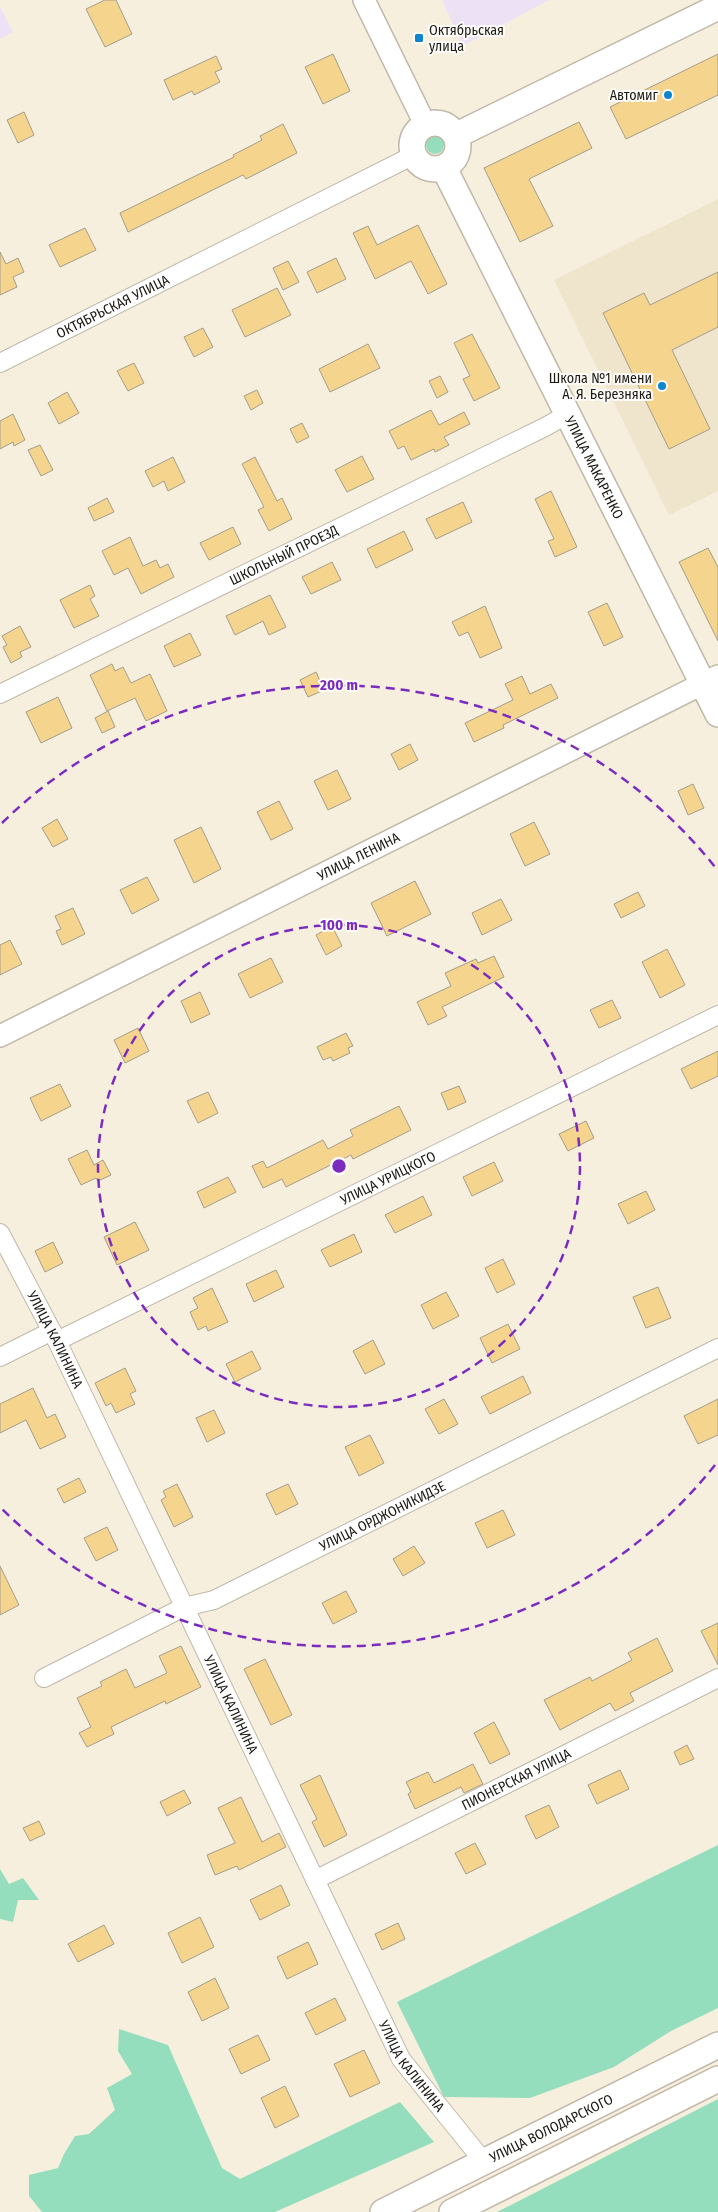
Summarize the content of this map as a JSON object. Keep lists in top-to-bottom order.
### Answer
{
  "streets": {
    "main road": ["УЛИЦА МАКАРЕНКО", "УЛИЦА ВОЛОДАРСКОГО"],
    "street": [
      "ОКТЯБРЬСКАЯ УЛИЦА",
      "ШКОЛЬНЫЙ ПРОЕЗД",
      "УЛИЦА ЛЕНИНА",
      "УЛИЦА УРИЦКОГО",
      "УЛИЦА КАЛИНИНА",
      "УЛИЦА ОРДЖОНИКИДЗЕ",
      "ПИОНЕРСКАЯ УЛИЦА"
    ]
  },
  "crossings": [
    ["ОКТЯБРЬСКАЯ УЛИЦА", "УЛИЦА МАКАРЕНКО"],
    ["УЛИЦА МАКАРЕНКО", "ШКОЛЬНЫЙ ПРОЕЗД"],
    ["УЛИЦА МАКАРЕНКО", "УЛИЦА ЛЕНИНА"],
    ["УЛИЦА УРИЦКОГО", "УЛИЦА КАЛИНИНА"],
    ["УЛИЦА КАЛИНИНА", "УЛИЦА ОРДЖОНИКИДЗЕ"],
    ["УЛИЦА КАЛИНИНА", "ПИОНЕРСКАЯ УЛИЦА"],
    ["УЛИЦА КАЛИНИНА", "УЛИЦА ВОЛОДАРСКОГО"]
  ],
  "places": {
    "transit": ["Октябрьская улица"],
    "other": ["Автомиг", "Школа №1 имени А. Я. Березняка"]
  },
  "rings": ["200 m", "100 m"]
}
